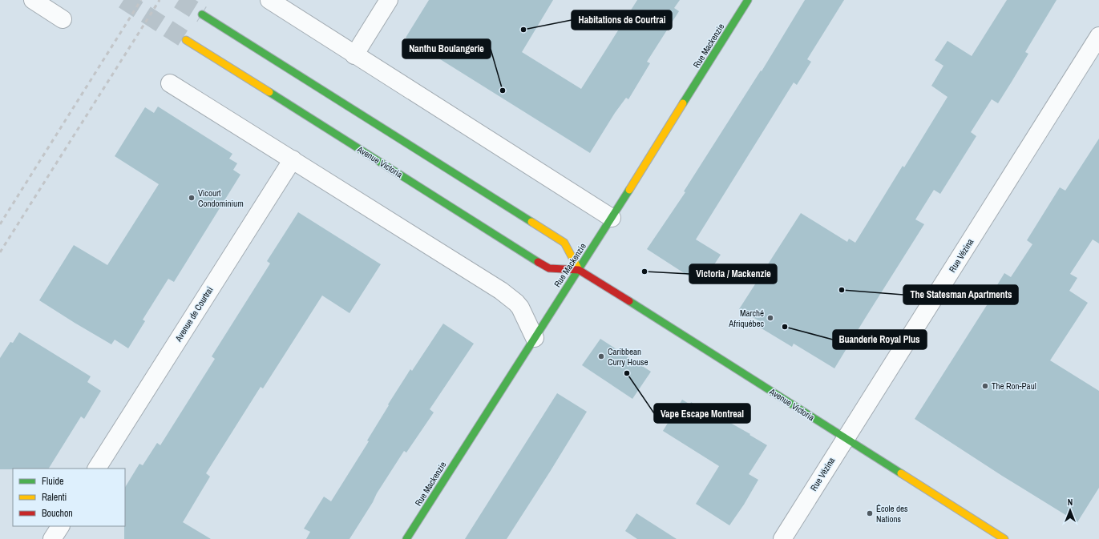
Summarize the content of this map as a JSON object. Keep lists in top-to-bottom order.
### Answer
{
  "streets": {
    "street": [
      "Rue Mackenzie",
      "Avenue Victoria",
      "Rue Vézina",
      "Avenue de Courtrai"
    ]
  },
  "crossings": [
    ["Rue Mackenzie", "Avenue Victoria"],
    ["Avenue Victoria", "Rue Vézina"]
  ],
  "places": [
    "Habitations de Courtrai",
    "Nanthu Boulangerie",
    "Vicourt Condominium",
    "Victoria / Mackenzie",
    "The Statesman Apartments",
    "Marché Afriquébec",
    "Buanderie Royal Plus",
    "Caribbean Curry House",
    "Vape Escape Montreal",
    "The Ron-Paul",
    "École des Nations"
  ],
  "legend": ["Fluide", "Ralenti", "Bouchon"],
  "north": "top"
}
